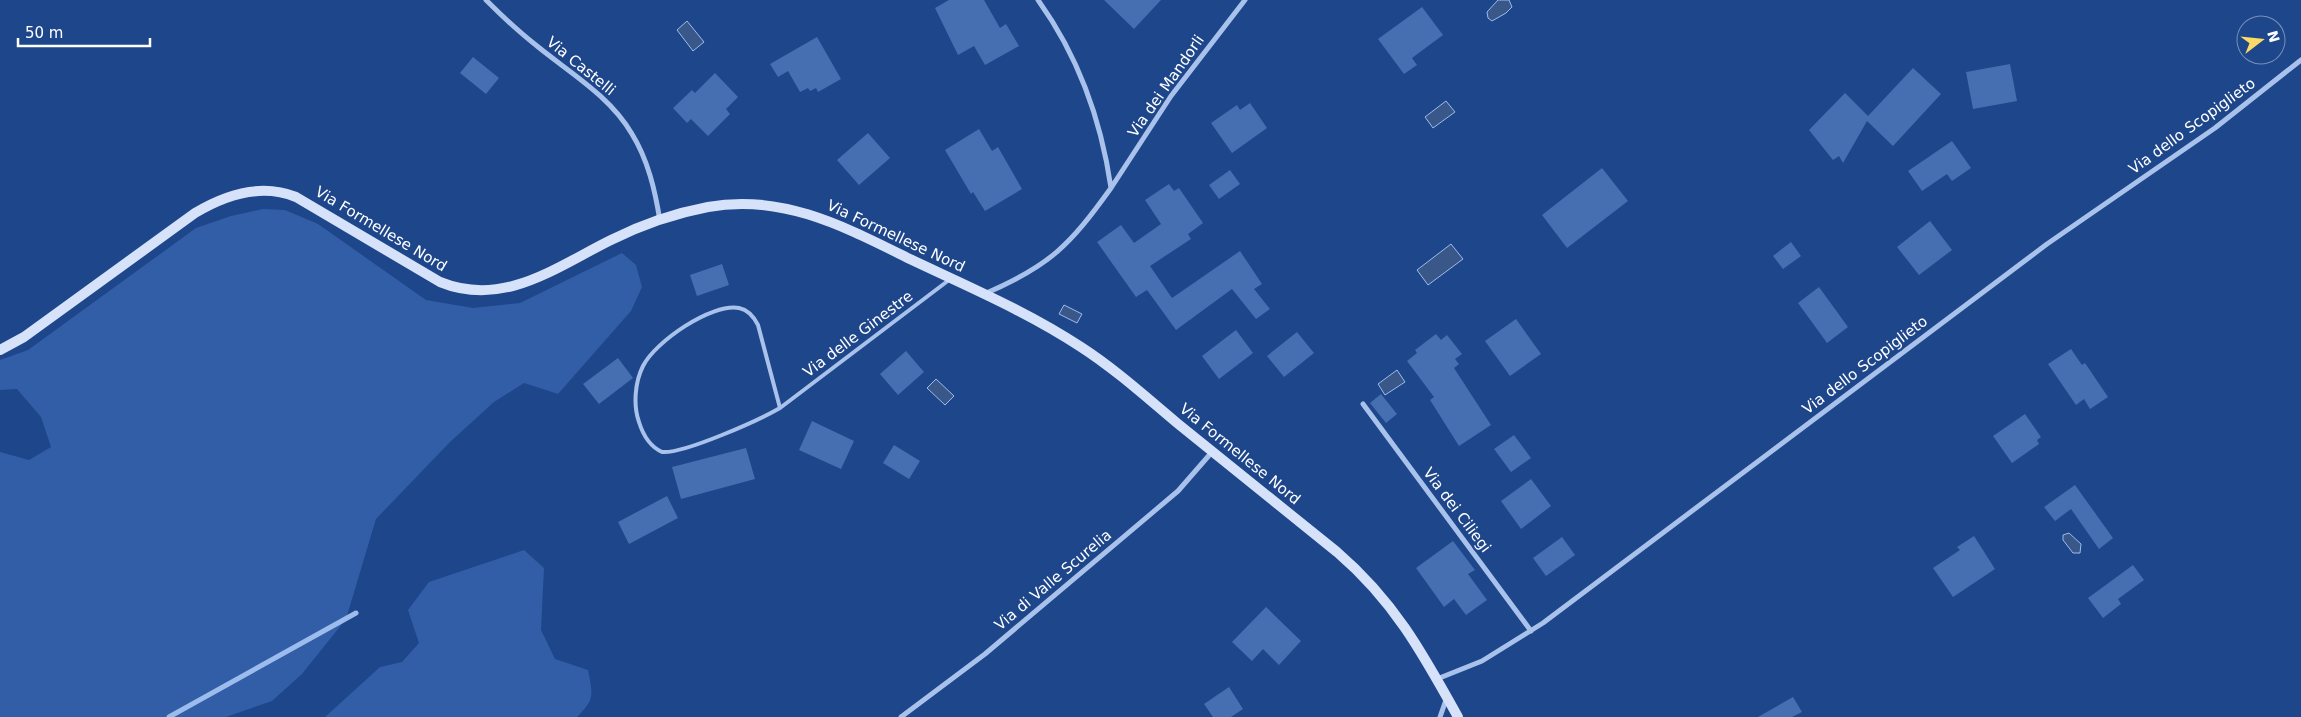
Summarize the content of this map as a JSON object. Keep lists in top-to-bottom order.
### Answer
{
  "streets": {
    "street": [
      "Via Castelli",
      "Via dei Mandorli",
      "Via dello Scopiglieto",
      "Via Formellese Nord",
      "Via dei Ciliegi",
      "Via di Valle Scurelia"
    ],
    "lane": ["Via delle Ginestre"]
  },
  "crossings": [
    ["Via Castelli", "Via Formellese Nord"],
    ["Via dei Mandorli", "Via Formellese Nord"],
    ["Via dello Scopiglieto", "Via Formellese Nord"],
    ["Via dello Scopiglieto", "Via dei Ciliegi"],
    ["Via Formellese Nord", "Via delle Ginestre"],
    ["Via Formellese Nord", "Via di Valle Scurelia"]
  ],
  "scale_bar": "50 m",
  "north": "right"
}
